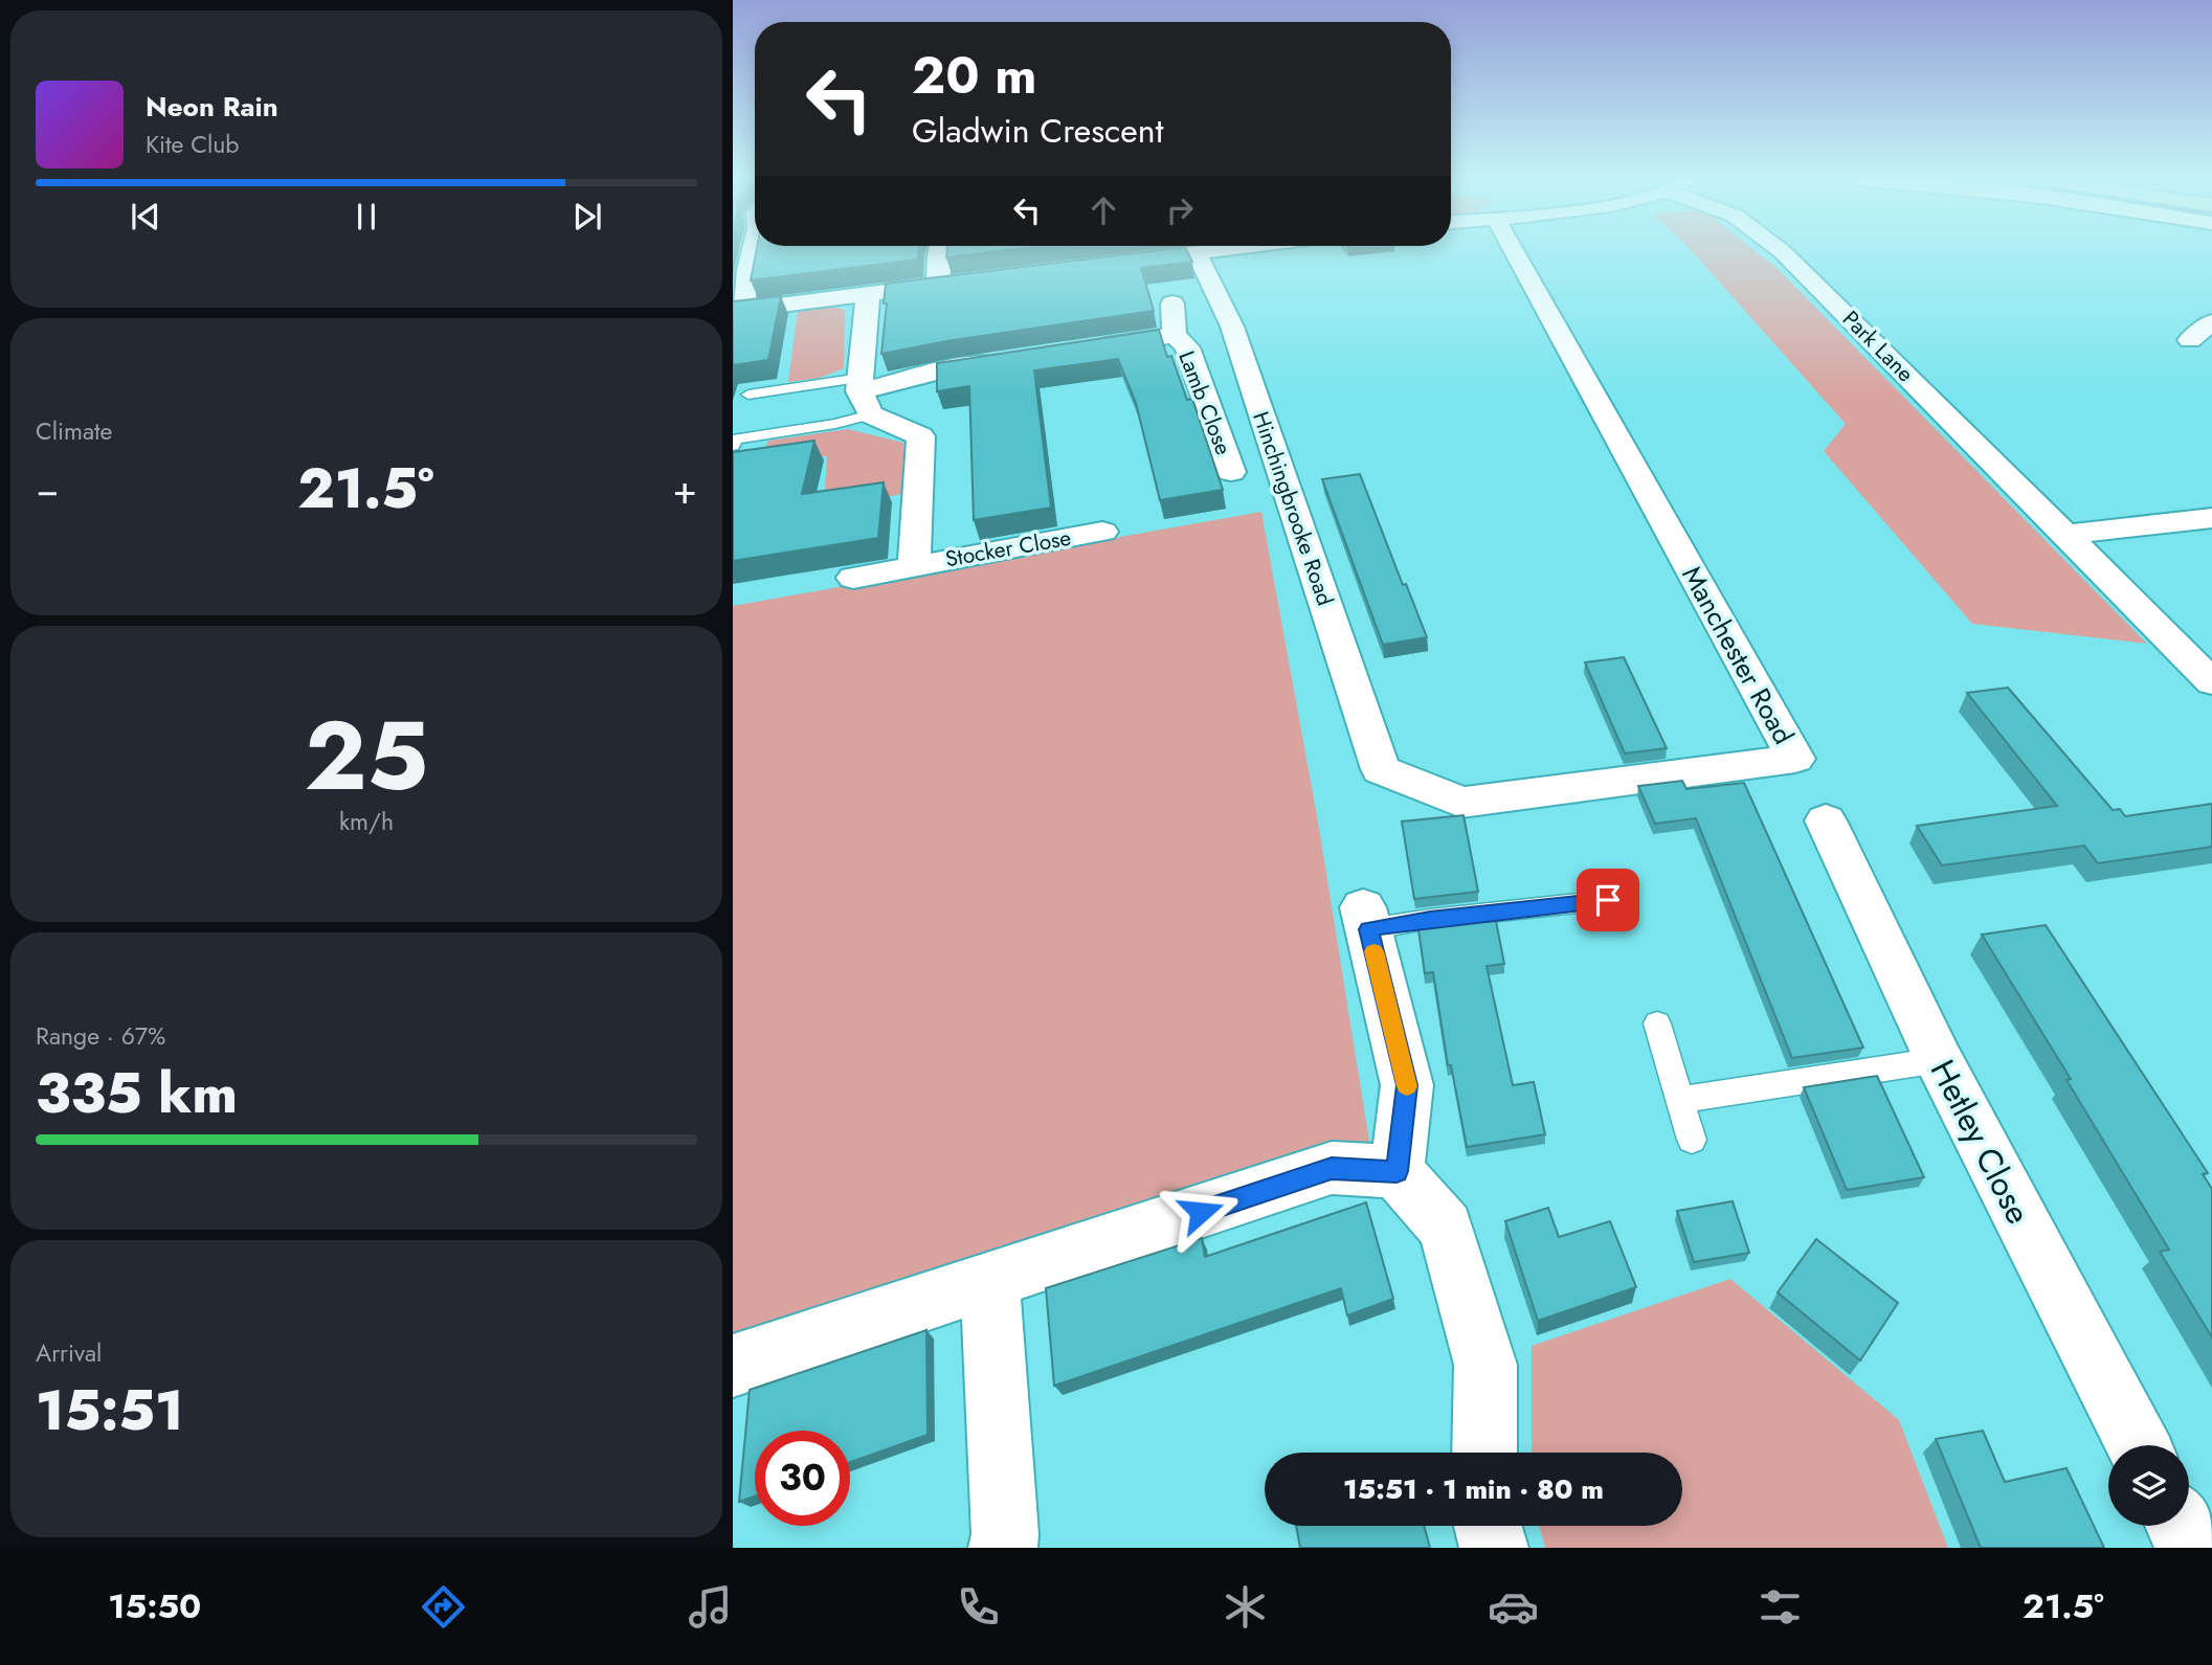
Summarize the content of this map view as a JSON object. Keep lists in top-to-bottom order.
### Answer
{
  "streets": {
    "street": [
      "Park Lane",
      "Lamb Close",
      "Hinchingbrooke Road",
      "Stocker Close",
      "Manchester Road",
      "Hetley Close"
    ]
  },
  "crossings": [
    ["Hinchingbrooke Road", "Manchester Road"]
  ],
  "page": {
    "turn": ["20 m", "Gladwin Crescent"],
    "song": ["Neon Rain", "Kite Club"],
    "tile": [
      "Climate",
      ["25", "km/h"],
      ["Range · 67%", "335 km"],
      ["Arrival", "15:51"]
    ],
    "heat": ["−", "21.5°", "+"],
    "limit": "30",
    "trip": "15:51 · 1 min · 80 m",
    "tabs": ["15:50", "21.5°"]
  }
}
